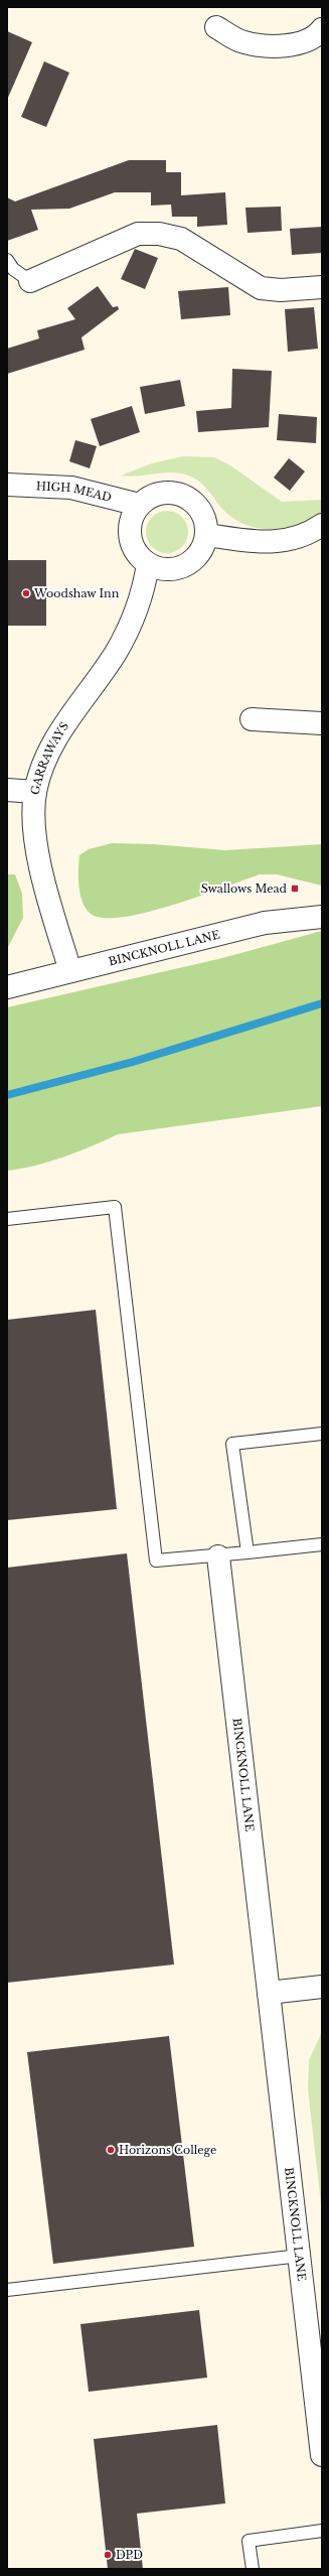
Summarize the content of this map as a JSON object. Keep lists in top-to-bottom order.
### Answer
{
  "streets": {
    "street": ["HIGH MEAD", "GARRAWAYS", "BINCKNOLL LANE"]
  },
  "crossings": [
    ["HIGH MEAD", "GARRAWAYS"],
    ["GARRAWAYS", "BINCKNOLL LANE"]
  ],
  "places": {
    "other": ["Woodshaw Inn", "Horizons College", "DPD"],
    "transit": ["Swallows Mead"]
  }
}
